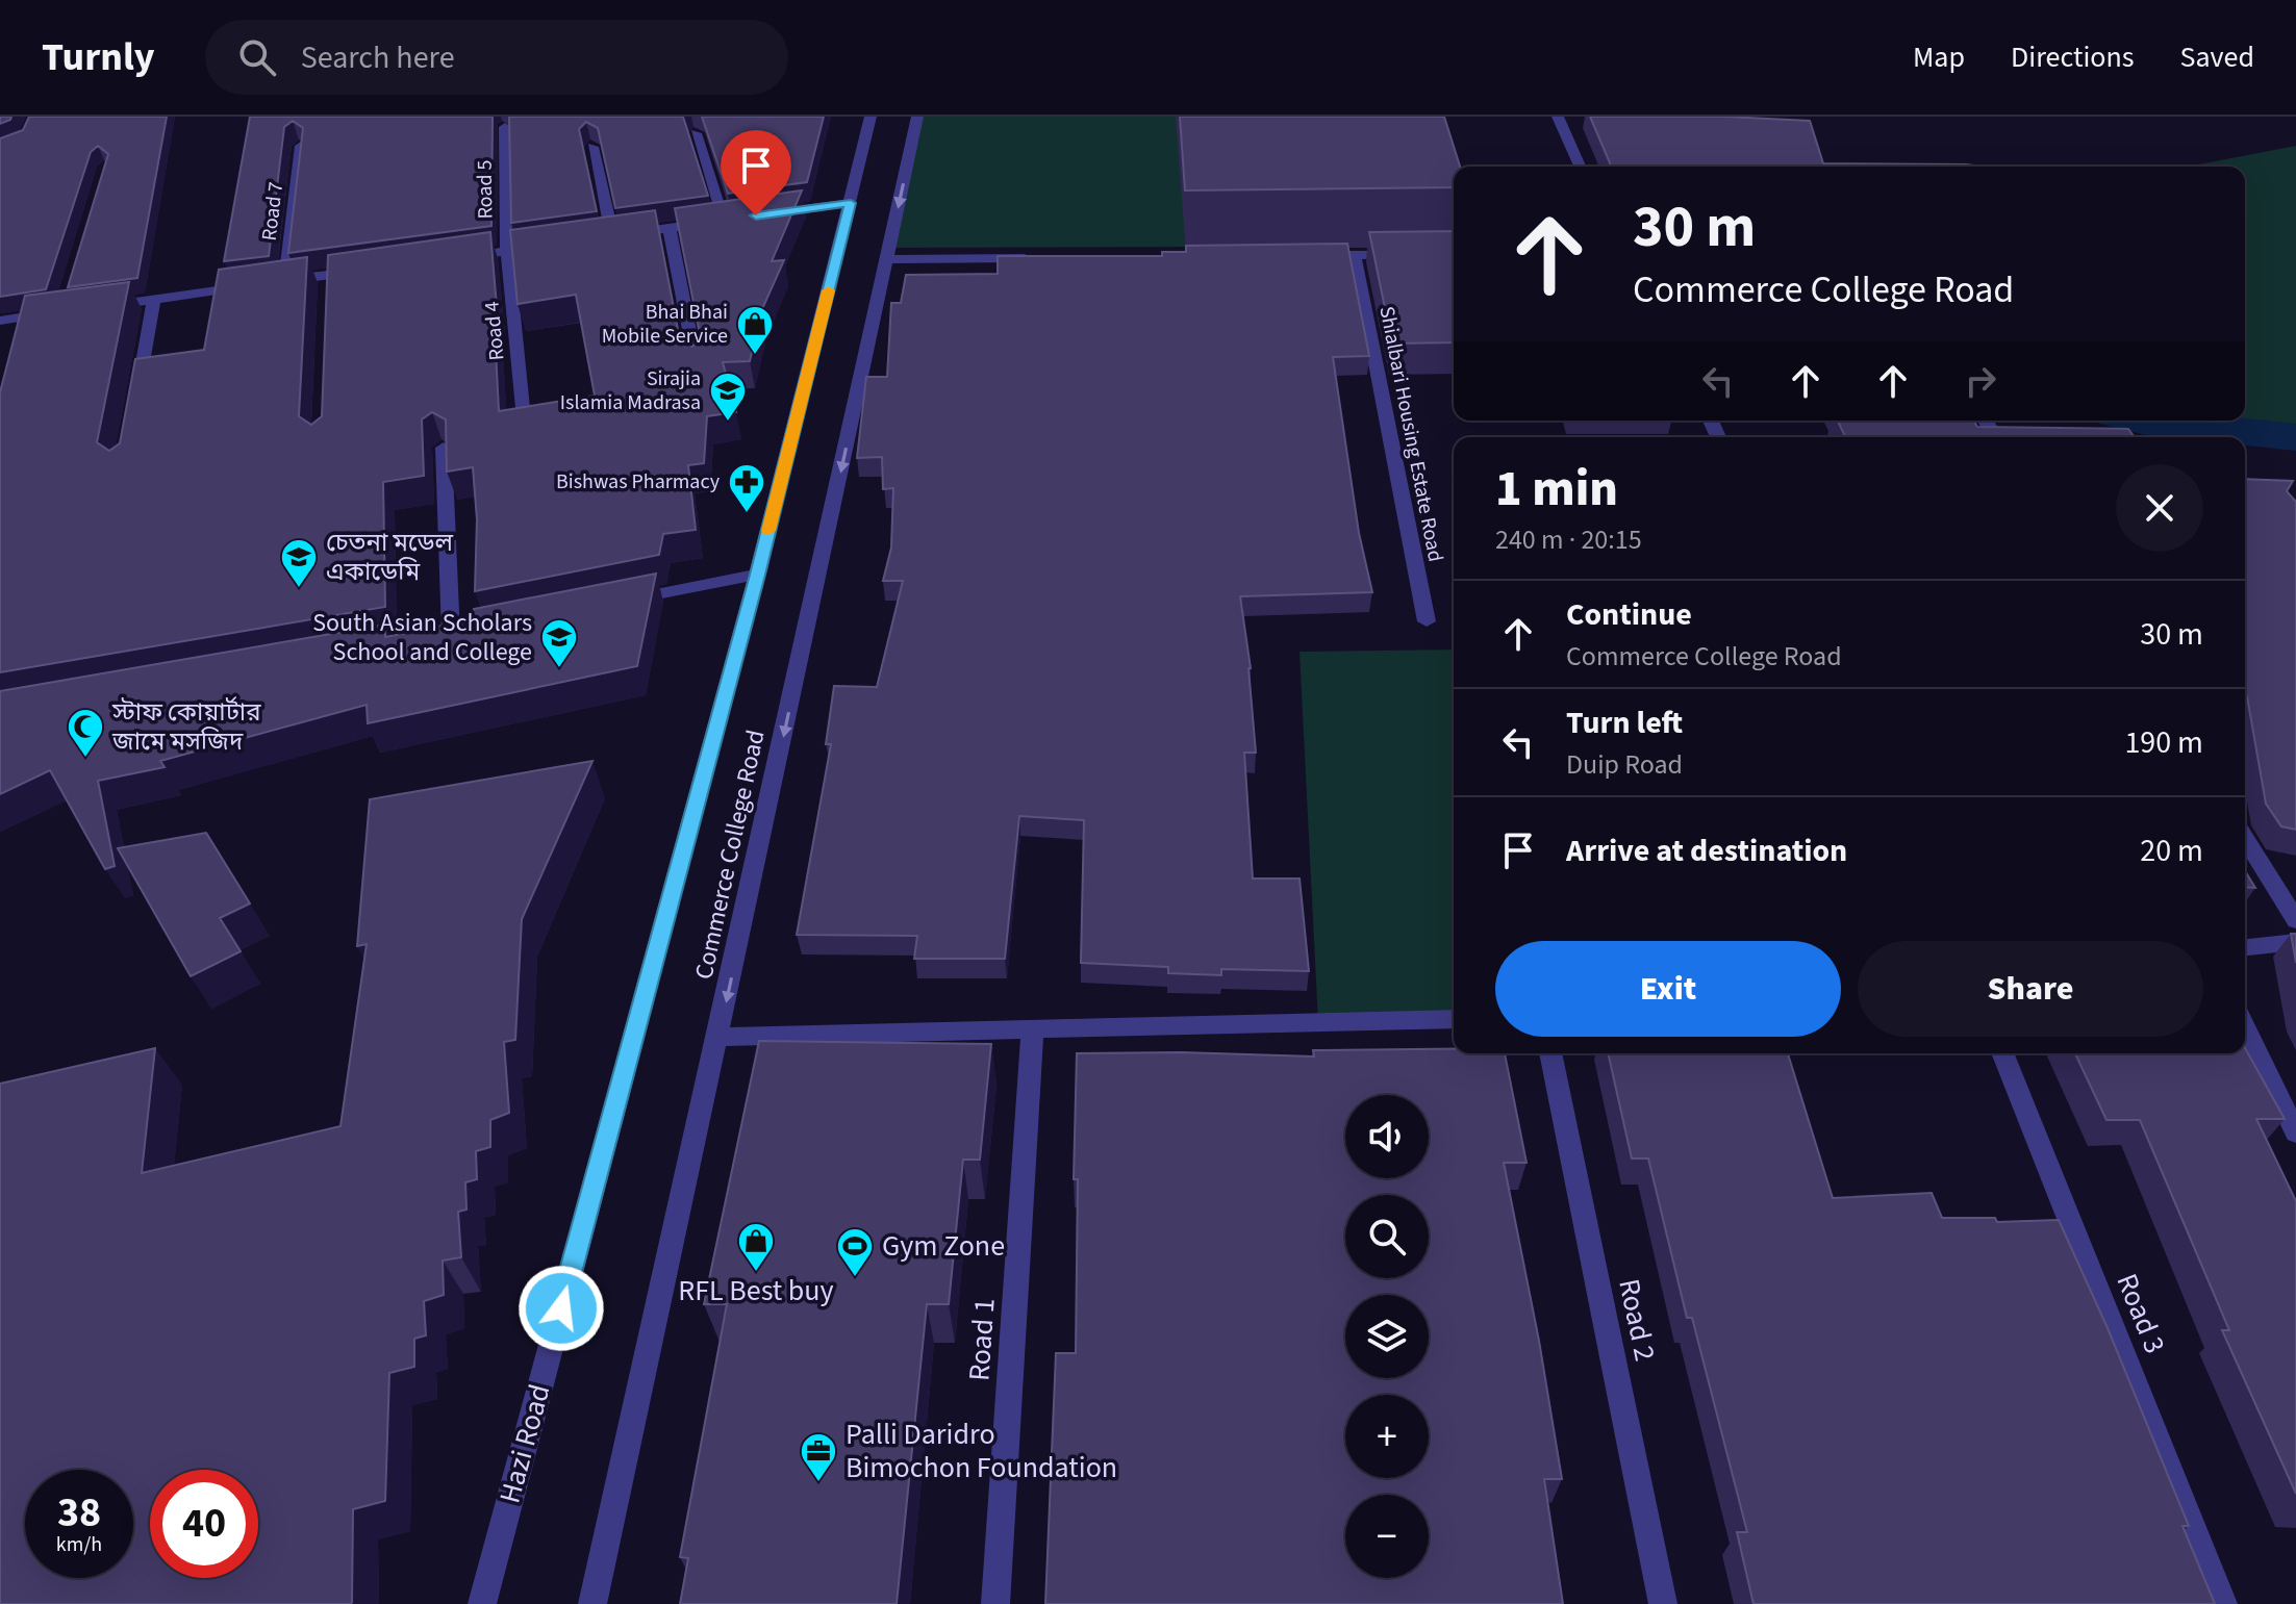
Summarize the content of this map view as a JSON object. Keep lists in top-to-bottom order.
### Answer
{
  "streets": {
    "street": [
      "Road 5",
      "Road 7",
      "Road 4",
      "Shialbari Housing Estate Road",
      "Commerce College Road",
      "Road 3",
      "Road 2",
      "Road 1",
      "Hazi Road"
    ]
  },
  "crossings": [
    ["Road 5", "Road 4"],
    ["Commerce College Road", "Hazi Road"]
  ],
  "places": {
    "shop": ["Bhai Bhai Mobile Service", "RFL Best buy"],
    "school or university": ["Sirajia Islamia Madrasa", "চেতনা মডেল একাডেমি", "South Asian Scholars School and College"],
    "pharmacy": ["Bishwas Pharmacy"],
    "mosque": ["স্টাফ কোয়ার্টার জামে মসজিদ"],
    "sports": ["Gym Zone"],
    "office": ["Palli Daridro Bimochon Foundation"]
  },
  "page": {
    "header": "Turnly",
    "search": "Search here",
    "nav": ["Map", "Directions", "Saved"],
    "turn": ["30 m", "Commerce College Road"],
    "heading": ["1 min", "240 m · 20:15"],
    "list": [
      {
        "name": "Continue",
        "note": "Commerce College Road",
        "value": "30 m"
      },
      {
        "name": "Turn left",
        "note": "Duip Road",
        "value": "190 m"
      },
      {
        "name": "Arrive at destination",
        "value": "20 m"
      }
    ],
    "buttons": ["Exit", "Share"],
    "map_buttons": ["+", "−"],
    "speed": "38 km/h",
    "limit": "40"
  }
}
